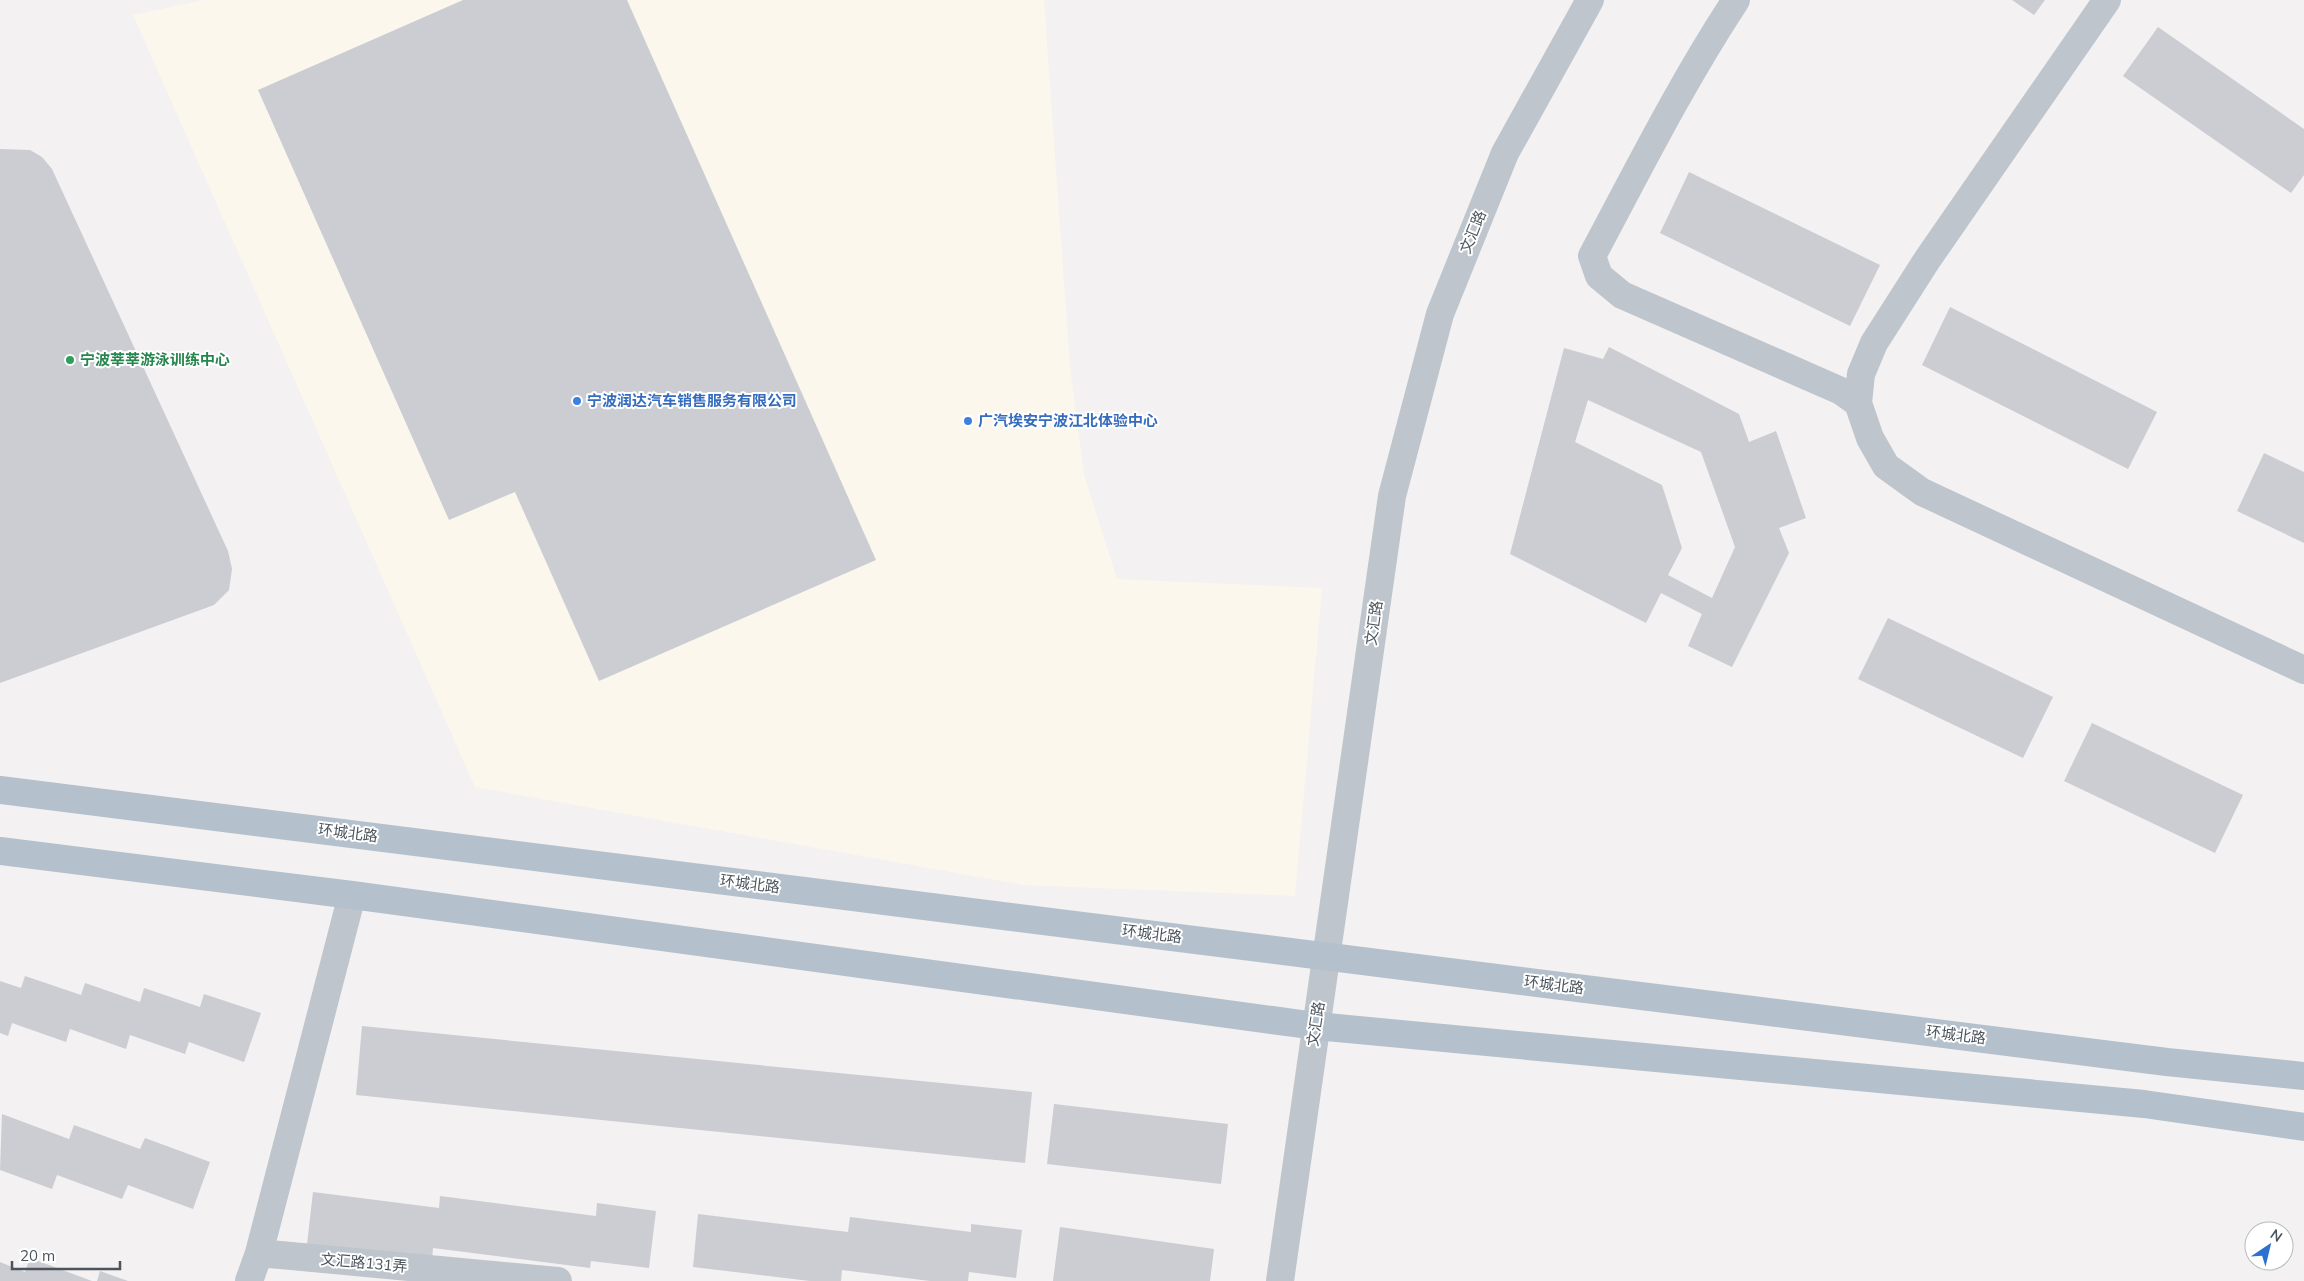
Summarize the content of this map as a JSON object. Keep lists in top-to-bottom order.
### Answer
{
  "streets": {
    "main road": ["环城北路"],
    "street": ["文汇路", "文汇路131弄"]
  },
  "crossings": [
    ["文汇路", "环城北路"]
  ],
  "places": ["宁波莘莘游泳训练中心", "宁波润达汽车销售服务有限公司", "广汽埃安宁波江北体验中心"],
  "scale_bar": "20 m",
  "north": "top right"
}
